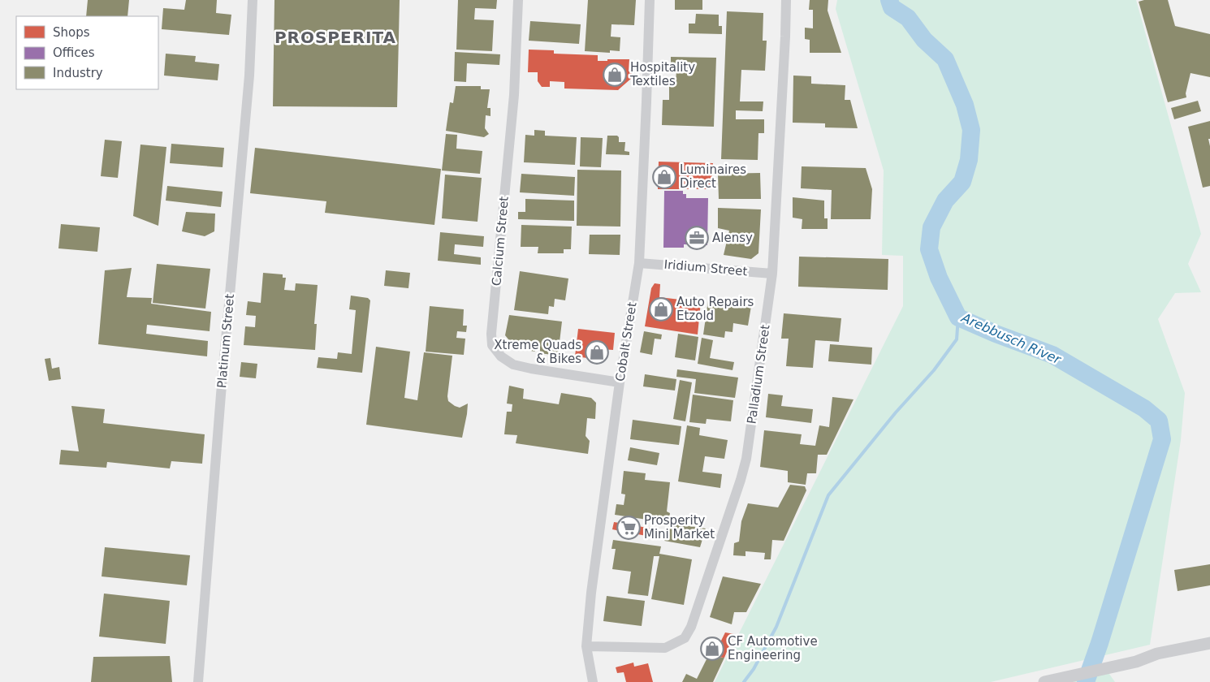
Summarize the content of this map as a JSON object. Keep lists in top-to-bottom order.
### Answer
{
  "streets": {
    "street": [
      "Calcium Street",
      "Iridium Street",
      "Platinum Street",
      "Cobalt Street",
      "Palladium Street"
    ]
  },
  "crossings": [
    ["Calcium Street", "Cobalt Street"],
    ["Iridium Street", "Cobalt Street"],
    ["Iridium Street", "Palladium Street"],
    ["Cobalt Street", "Palladium Street"]
  ],
  "districts": ["PROSPERITA"],
  "water": ["Arebbusch River"],
  "places": {
    "shop": [
      "Hospitality Textiles",
      "Luminaires Direct",
      "Auto Repairs Etzold",
      "Xtreme Quads & Bikes",
      "CF Automotive Engineering"
    ],
    "office": ["Alensy"],
    "supermarket": ["Prosperity Mini Market"]
  },
  "legend": ["Shops", "Offices", "Industry"]
}
